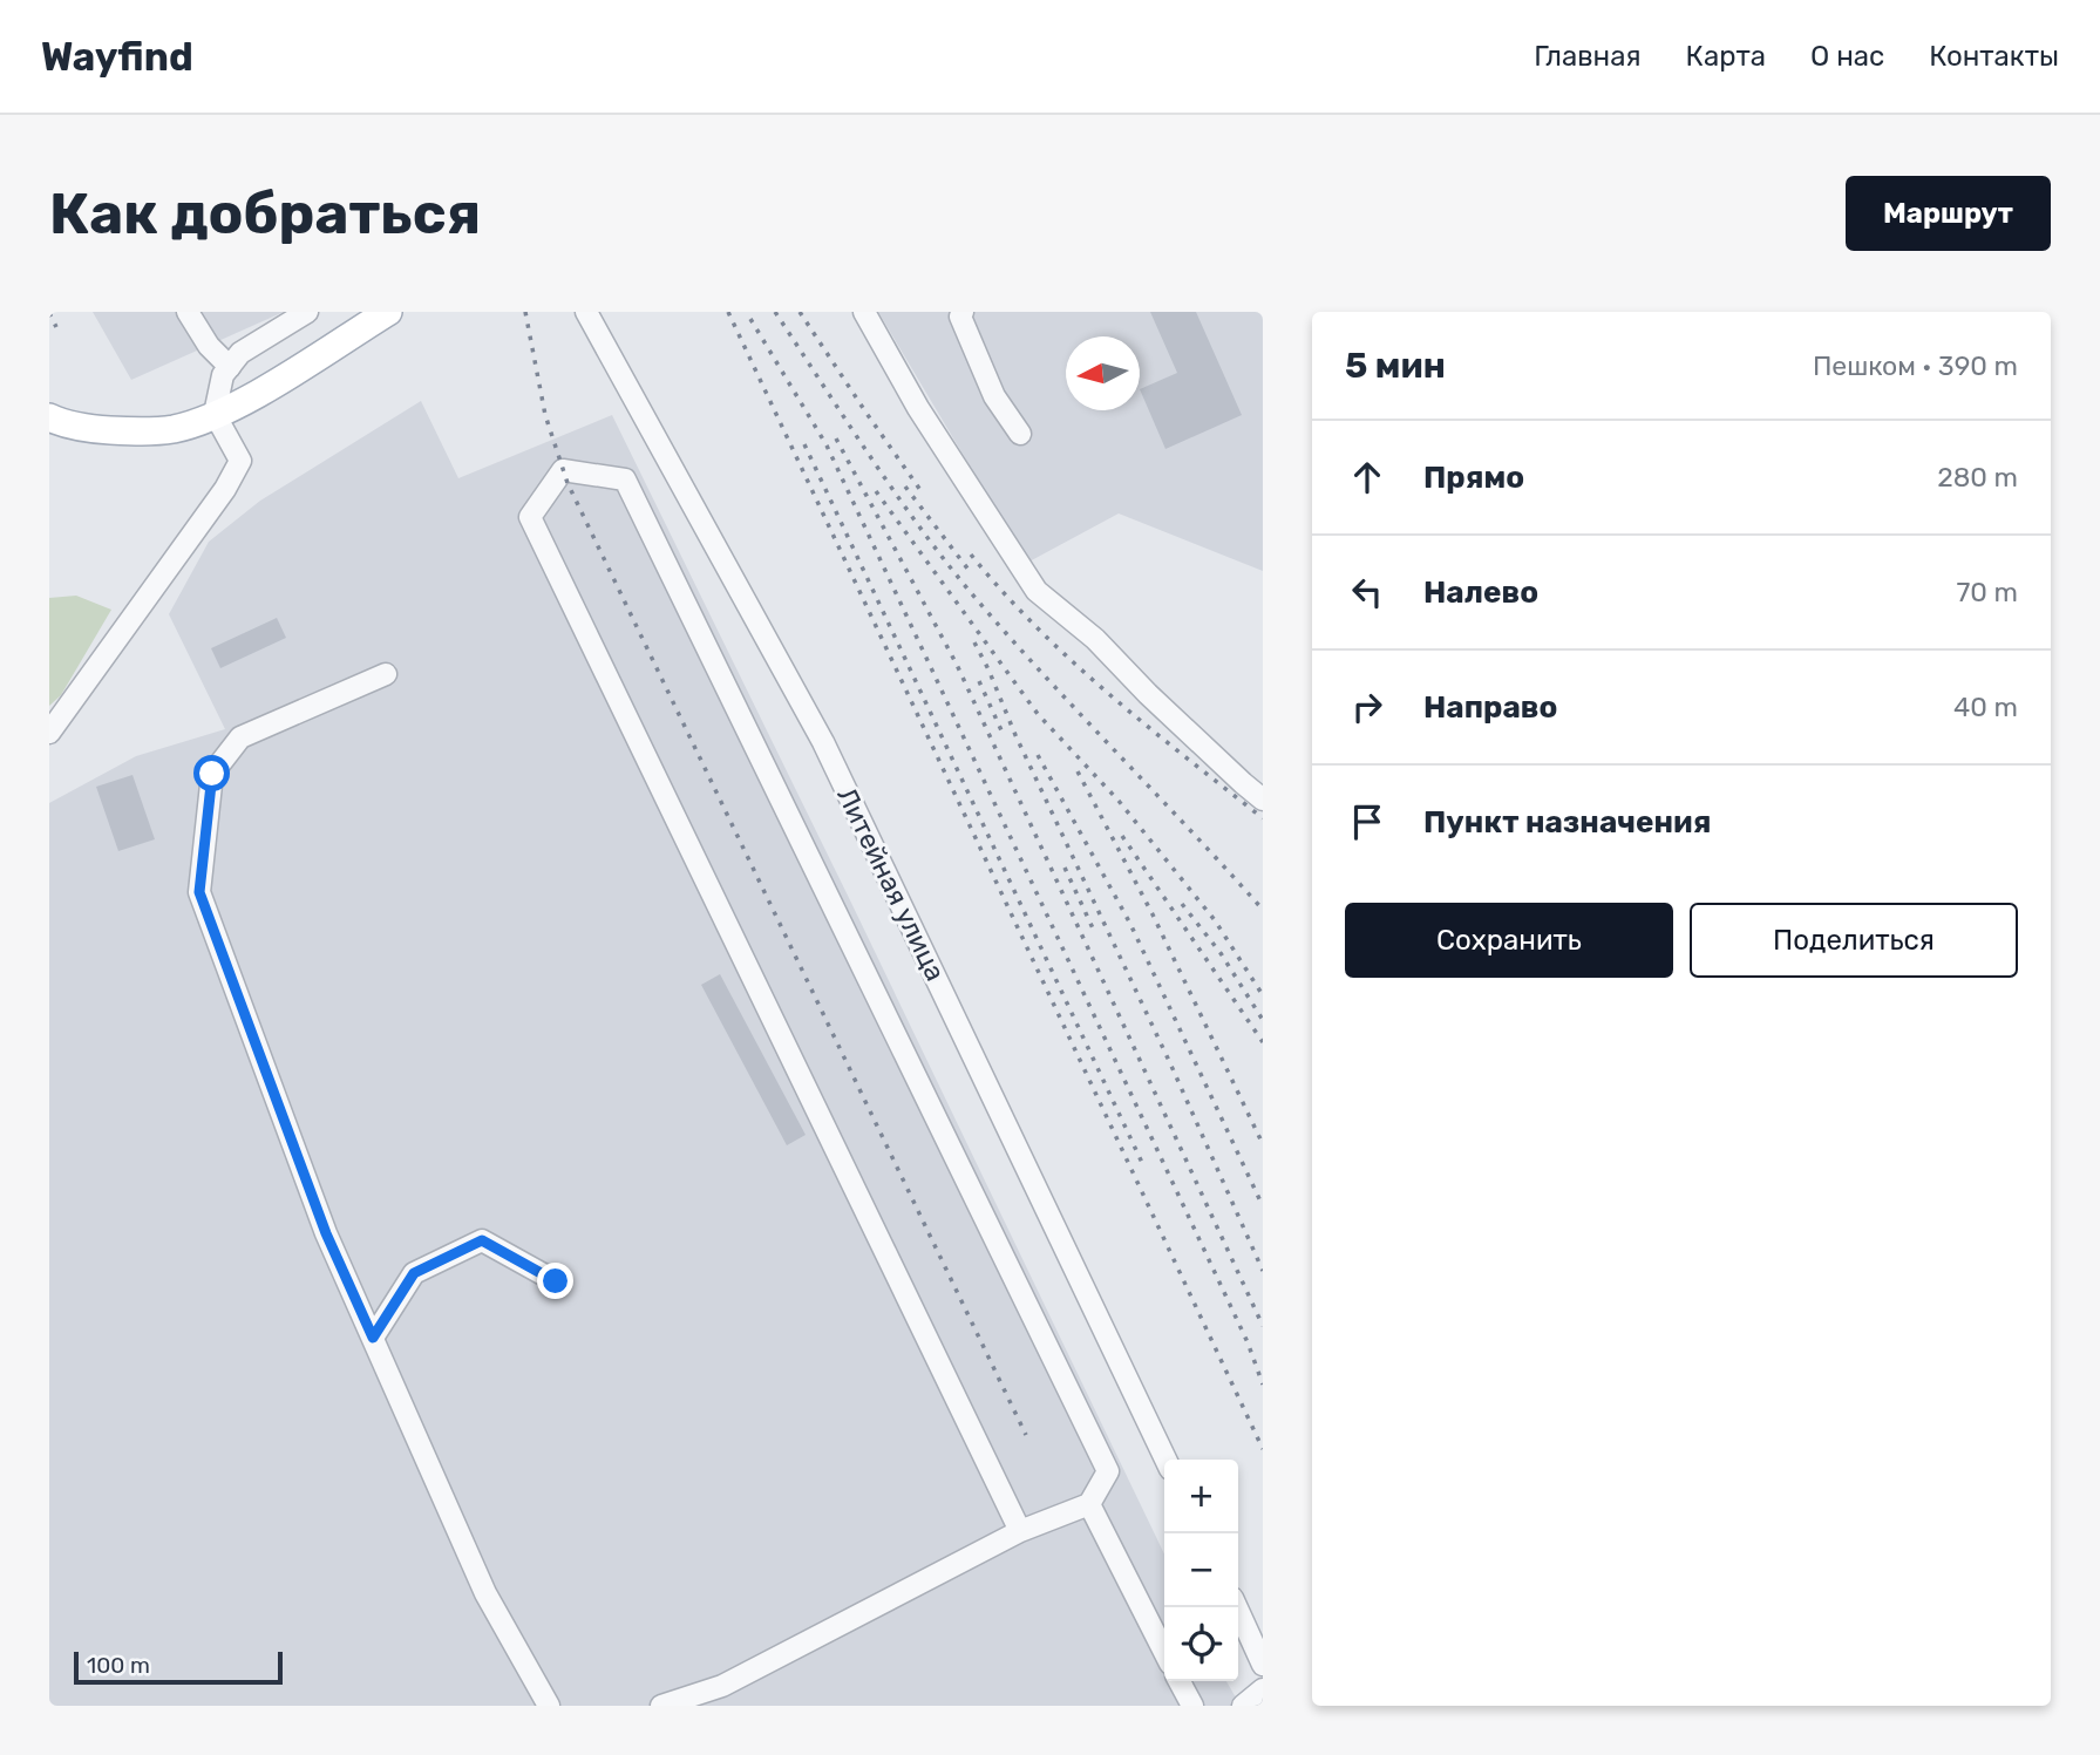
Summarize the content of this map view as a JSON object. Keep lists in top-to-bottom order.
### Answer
{
  "streets": {
    "lane": ["Литейная улица"]
  },
  "scale_bar": "100 m",
  "north": "left",
  "page": {
    "header": "Wayfind",
    "nav": [
      "Главная",
      "Карта",
      "О нас",
      "Контакты"
    ],
    "buttons": [
      "Маршрут",
      ["Сохранить", "Поделиться"]
    ],
    "title": "Как добраться",
    "heading": ["5 мин", "Пешком · 390 m"],
    "list": [
      ["Прямо", "280 m"],
      ["Налево", "70 m"],
      ["Направо", "40 m"],
      "Пункт назначения"
    ],
    "map_buttons": ["+", "−"],
    "scale": "100 m"
  }
}
